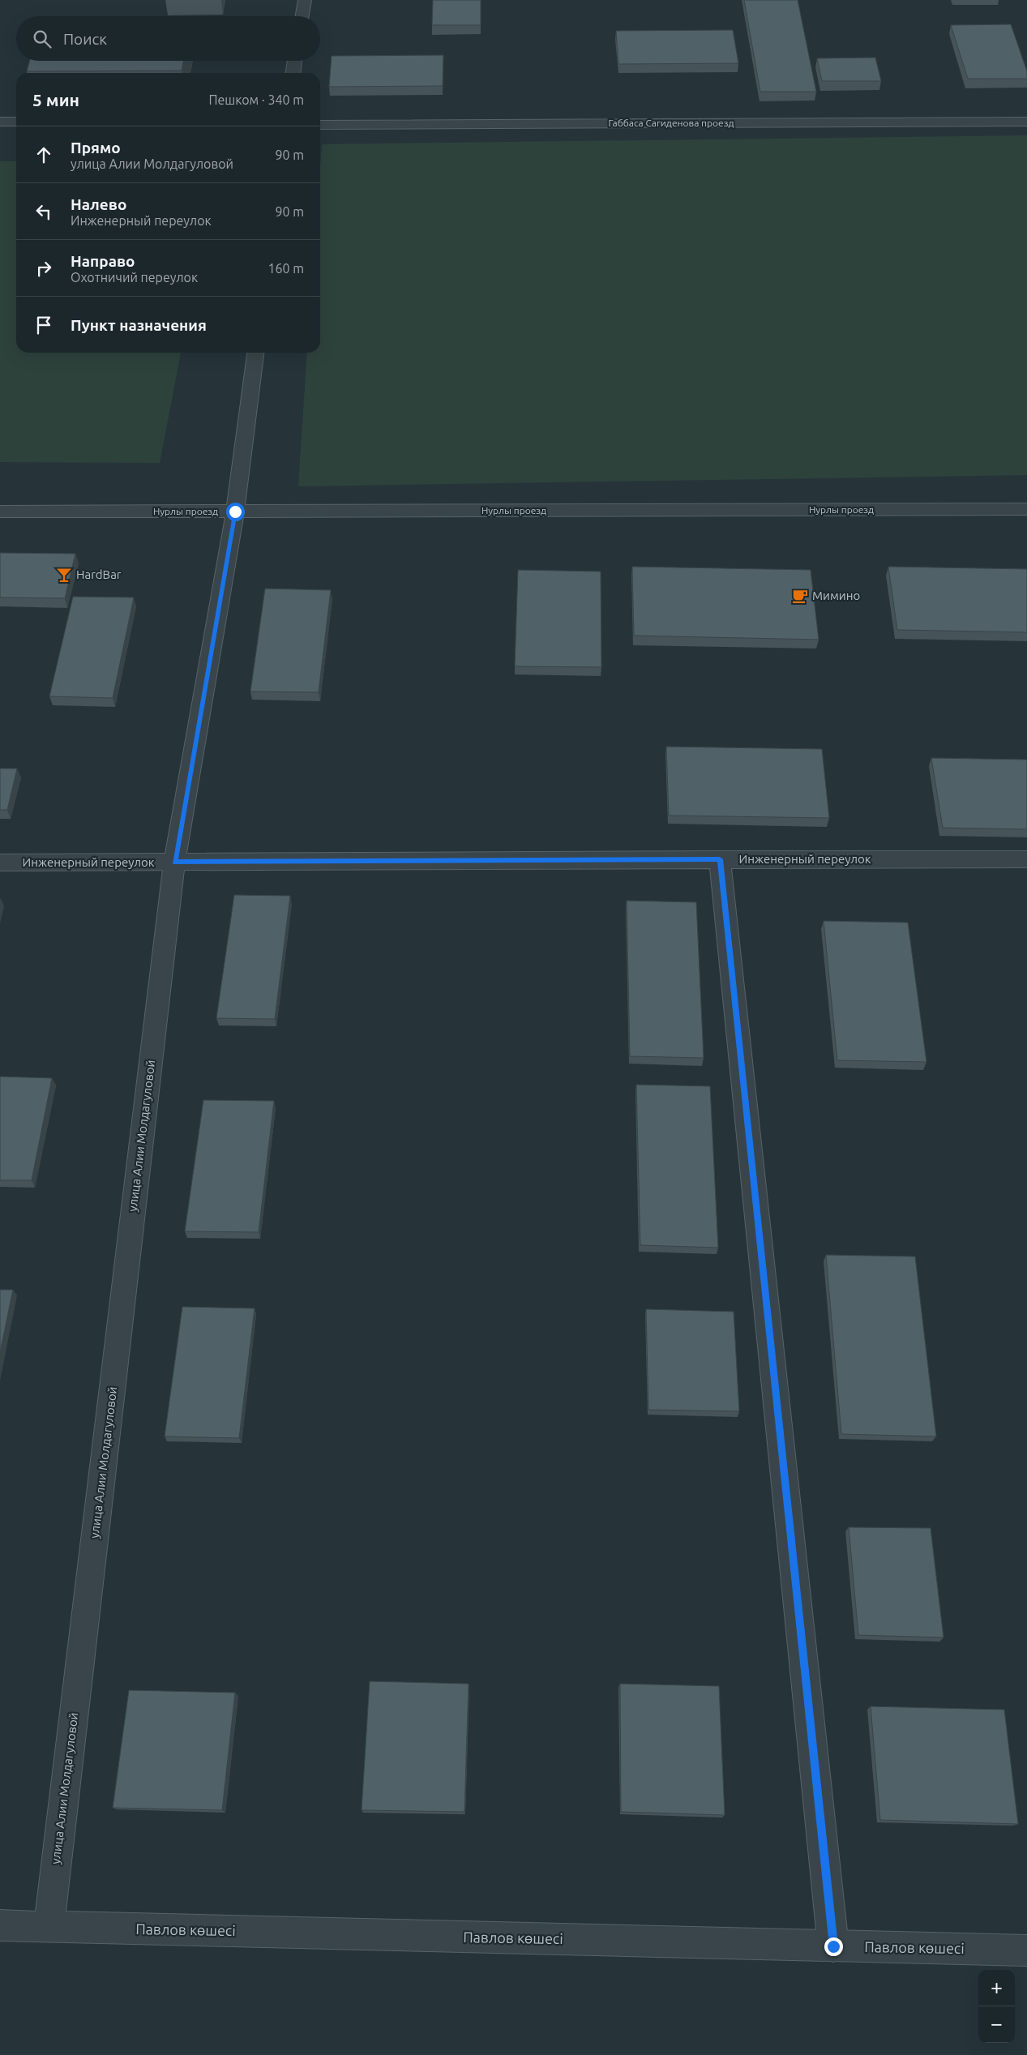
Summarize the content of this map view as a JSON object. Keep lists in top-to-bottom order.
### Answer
{
  "streets": {
    "street": [
      "Габбаса Сагиденова проезд",
      "Нурлы проезд",
      "Инженерный переулок",
      "улица Алии Молдагуловой",
      "Павлов көшесі"
    ]
  },
  "crossings": [
    ["Нурлы проезд", "улица Алии Молдагуловой"],
    ["Инженерный переулок", "улица Алии Молдагуловой"],
    ["улица Алии Молдагуловой", "Павлов көшесі"]
  ],
  "places": {
    "bar": ["HardBar"],
    "cafe": ["Мимино"]
  },
  "page": {
    "search": "Поиск",
    "heading": ["5 мин", "Пешком · 340 m"],
    "list": [
      ["Прямо", "улица Алии Молдагуловой", "90 m"],
      ["Налево", "Инженерный переулок", "90 m"],
      ["Направо", "Охотничий переулок", "160 m"],
      "Пункт назначения"
    ],
    "map_buttons": ["+", "−"]
  }
}
